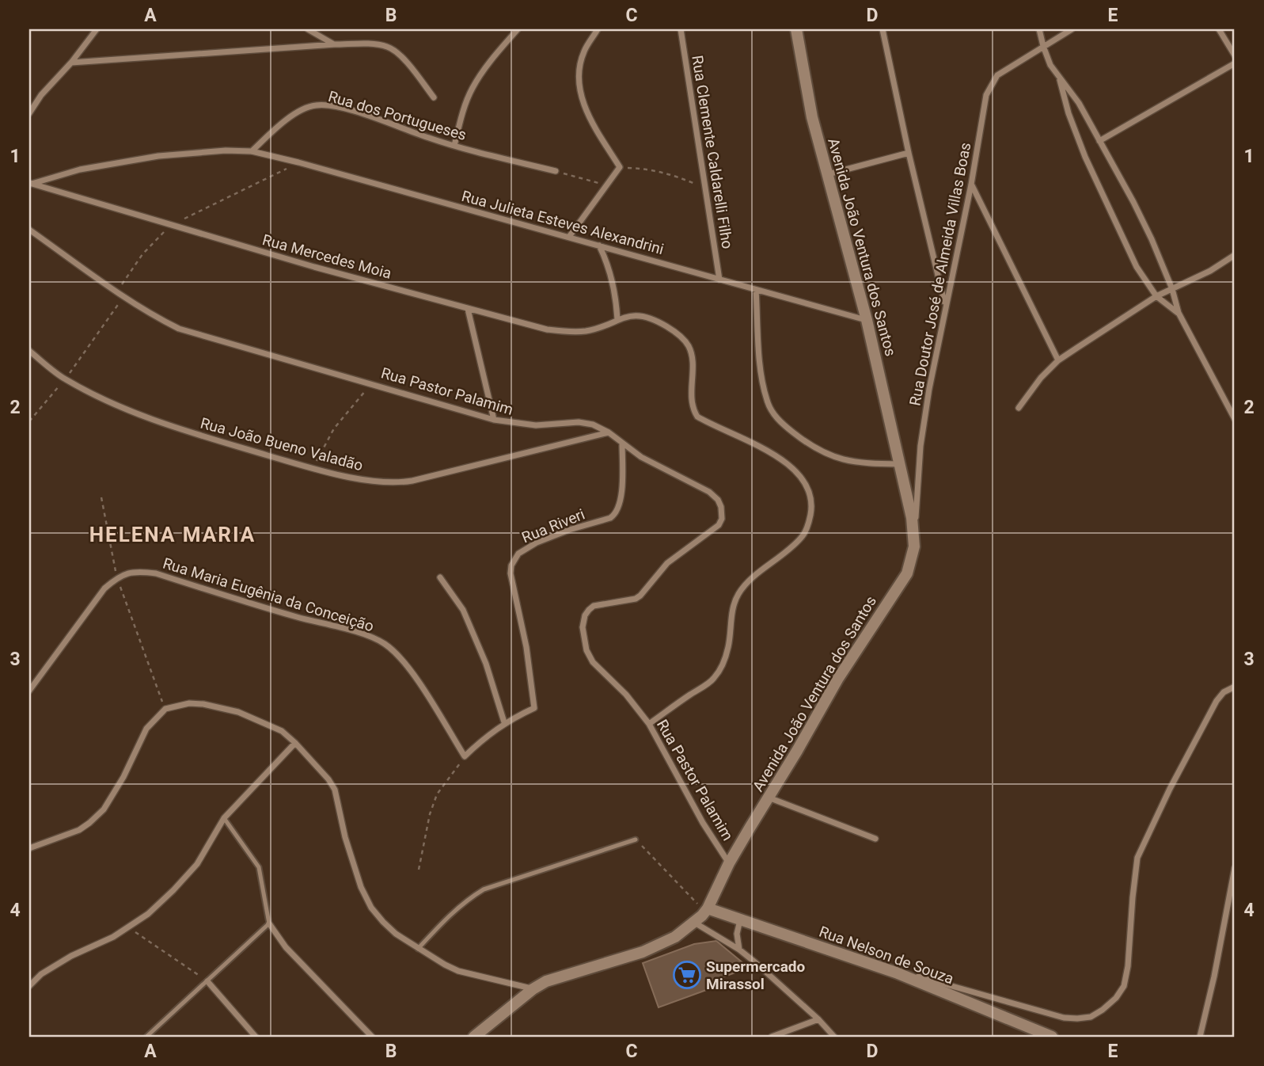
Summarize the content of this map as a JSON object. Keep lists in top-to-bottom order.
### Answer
{
  "streets": {
    "main road": ["Avenida João Ventura dos Santos", "Rua Nelson de Souza"],
    "street": [
      "Rua dos Portugueses",
      "Rua Clemente Caldarelli Filho",
      "Rua Julieta Esteves Alexandrini",
      "Rua Mercedes Moia",
      "Rua Doutor José de Almeida Villas Boas",
      "Rua Pastor Palamim",
      "Rua João Bueno Valadão",
      "Rua Riveri",
      "Rua Maria Eugênia da Conceição"
    ]
  },
  "crossings": [
    ["Rua dos Portugueses", "Rua Julieta Esteves Alexandrini"],
    ["Rua Clemente Caldarelli Filho", "Rua Julieta Esteves Alexandrini"],
    ["Rua Julieta Esteves Alexandrini", "Avenida João Ventura dos Santos"],
    ["Avenida João Ventura dos Santos", "Rua Doutor José de Almeida Villas Boas"],
    ["Avenida João Ventura dos Santos", "Rua Pastor Palamim"],
    ["Avenida João Ventura dos Santos", "Rua Nelson de Souza"],
    ["Rua Mercedes Moia", "Rua Pastor Palamim"],
    ["Rua Pastor Palamim", "Rua João Bueno Valadão"],
    ["Rua Pastor Palamim", "Rua Riveri"]
  ],
  "districts": ["HELENA MARIA"],
  "places": {
    "supermarket": ["Supermercado Mirassol"]
  },
  "grid": {
    "columns": [
      "A",
      "B",
      "C",
      "D",
      "E"
    ],
    "rows": [
      "1",
      "2",
      "3",
      "4"
    ]
  }
}
